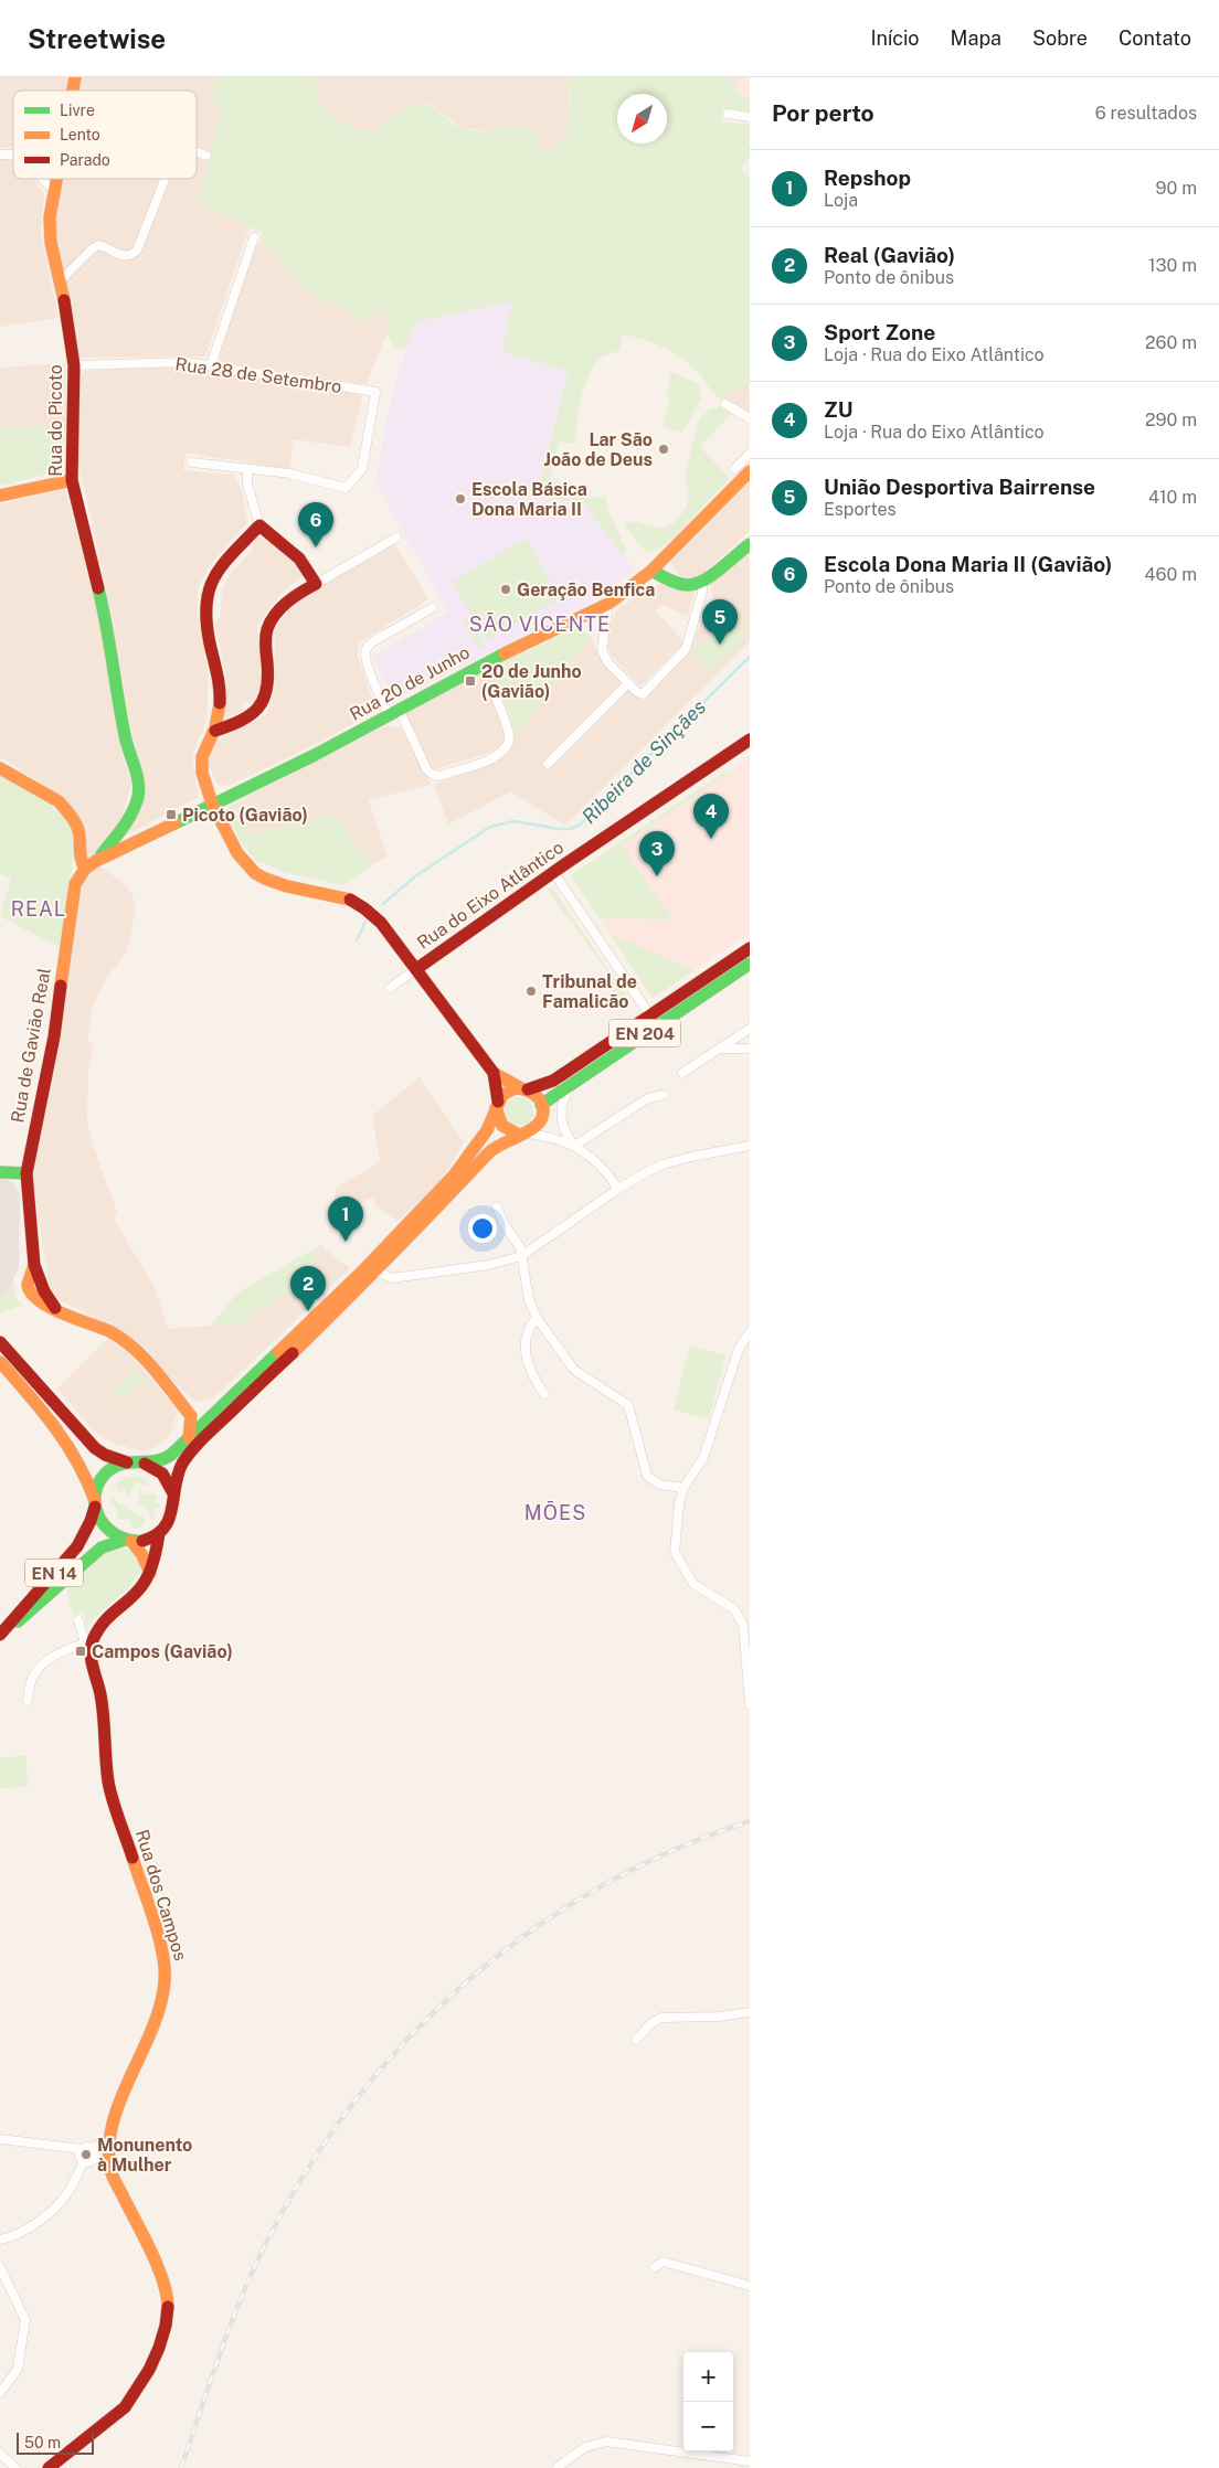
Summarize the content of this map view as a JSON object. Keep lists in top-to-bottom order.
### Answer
{
  "streets": {
    "main road": [
      "Rua do Picoto",
      "Rua 20 de Junho",
      "Rua do Eixo Atlântico",
      "EN 204",
      "Rua de Gavião Real",
      "EN 14",
      "Rua dos Campos"
    ],
    "street": ["Rua 28 de Setembro"]
  },
  "crossings": [
    ["Rua 28 de Setembro", "Rua do Picoto"],
    ["Rua do Picoto", "Rua 20 de Junho"],
    ["Rua 20 de Junho", "Rua de Gavião Real"]
  ],
  "districts": ["SÃO VICENTE", "REAL", "MÕES"],
  "water": ["Ribeira de Sinçães"],
  "places": {
    "other": [
      "Lar São João de Deus",
      "Escola Básica Dona Maria II",
      "Geração Benfica",
      "Tribunal de Famalicão",
      "Monunento à Mulher"
    ],
    "transit": ["20 de Junho (Gavião)", "Picoto (Gavião)", "Campos (Gavião)"]
  },
  "legend": ["Livre", "Lento", "Parado"],
  "scale_bar": "50 m",
  "north": "bottom left",
  "page": {
    "header": "Streetwise",
    "nav": [
      "Início",
      "Mapa",
      "Sobre",
      "Contato"
    ],
    "heading": ["Por perto", "6 resultados"],
    "list": [
      {
        "mark": "1",
        "name": "Repshop",
        "note": "Loja",
        "value": "90 m"
      },
      {
        "mark": "2",
        "name": "Real (Gavião)",
        "note": "Ponto de ônibus",
        "value": "130 m"
      },
      {
        "mark": "3",
        "name": "Sport Zone",
        "note": "Loja · Rua do Eixo Atlântico",
        "value": "260 m"
      },
      {
        "mark": "4",
        "name": "ZU",
        "note": "Loja · Rua do Eixo Atlântico",
        "value": "290 m"
      },
      {
        "mark": "5",
        "name": "União Desportiva Bairrense",
        "note": "Esportes",
        "value": "410 m"
      },
      {
        "mark": "6",
        "name": "Escola Dona Maria II (Gavião)",
        "note": "Ponto de ônibus",
        "value": "460 m"
      }
    ],
    "pins": [
      "6",
      "5",
      "4",
      "3",
      "1",
      "2"
    ],
    "map_buttons": ["+", "−"],
    "scale": "50 m"
  }
}
